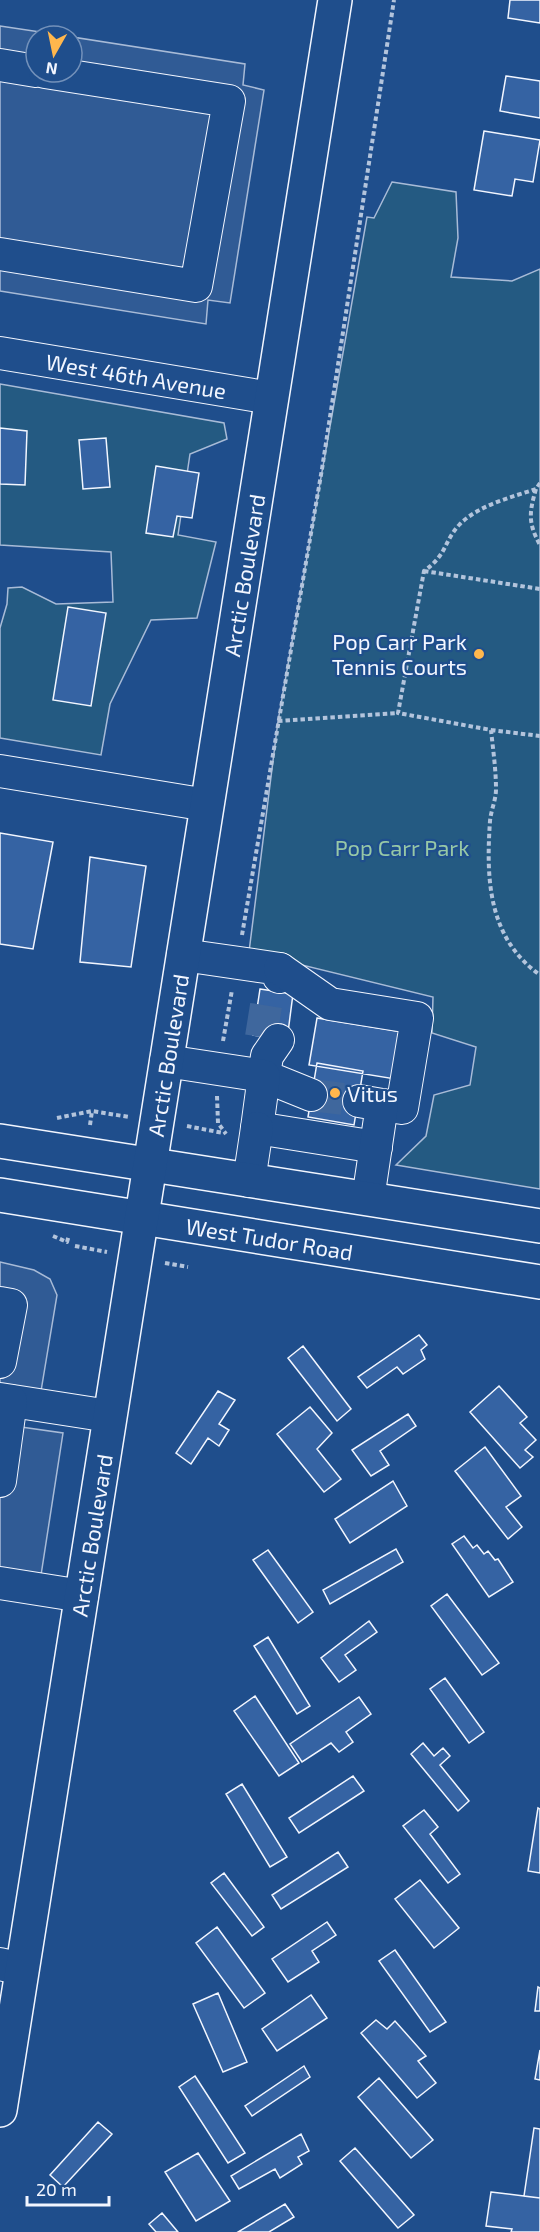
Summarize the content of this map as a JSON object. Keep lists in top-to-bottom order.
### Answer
{
  "streets": {
    "main road": ["Arctic Boulevard", "West Tudor Road"],
    "street": ["West 46th Avenue"]
  },
  "crossings": [
    ["West 46th Avenue", "Arctic Boulevard"],
    ["Arctic Boulevard", "West Tudor Road"]
  ],
  "parks": ["Pop Carr Park"],
  "places": ["Pop Carr Park Tennis Courts", "Vitus"],
  "scale_bar": "20 m",
  "north": "bottom"
}
